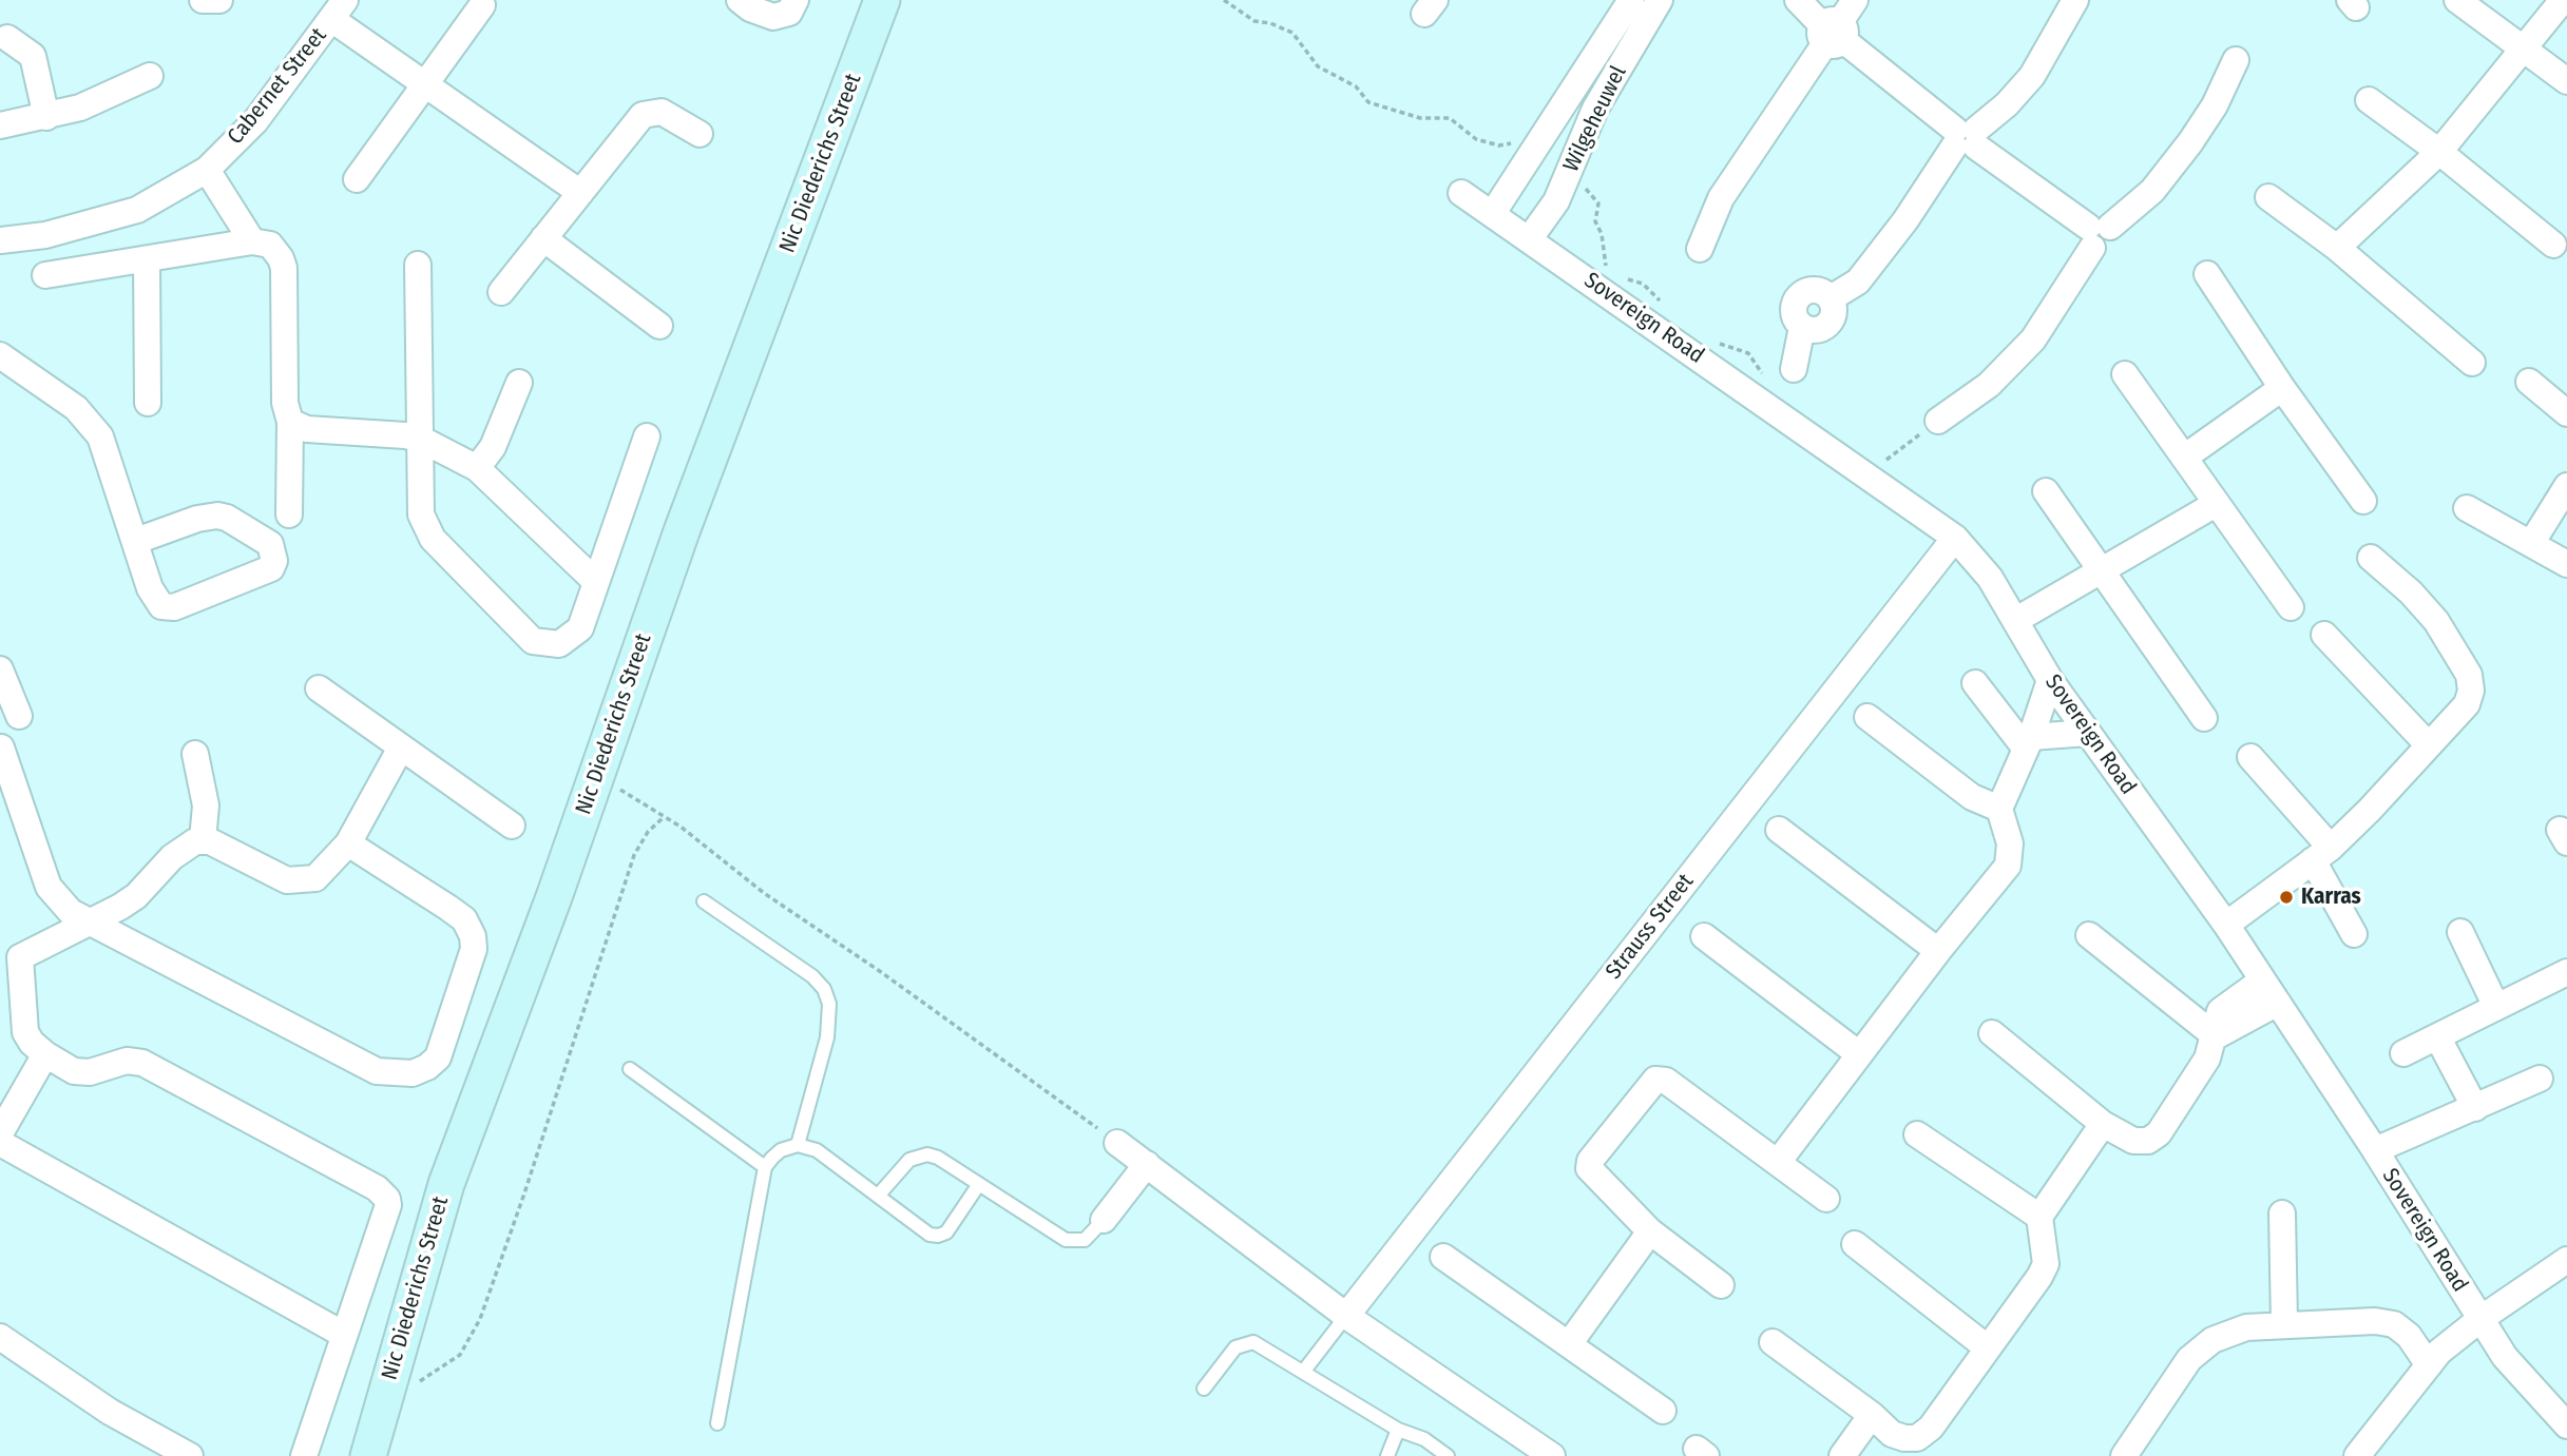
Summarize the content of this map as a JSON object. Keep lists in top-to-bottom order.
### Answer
{
  "streets": {
    "street": [
      "Cabernet Street",
      "Wilgeheuwel",
      "Nic Diederichs Street",
      "Sovereign Road",
      "Strauss Street"
    ]
  },
  "crossings": [
    ["Wilgeheuwel", "Sovereign Road"],
    ["Sovereign Road", "Strauss Street"]
  ],
  "places": ["Karras"]
}
